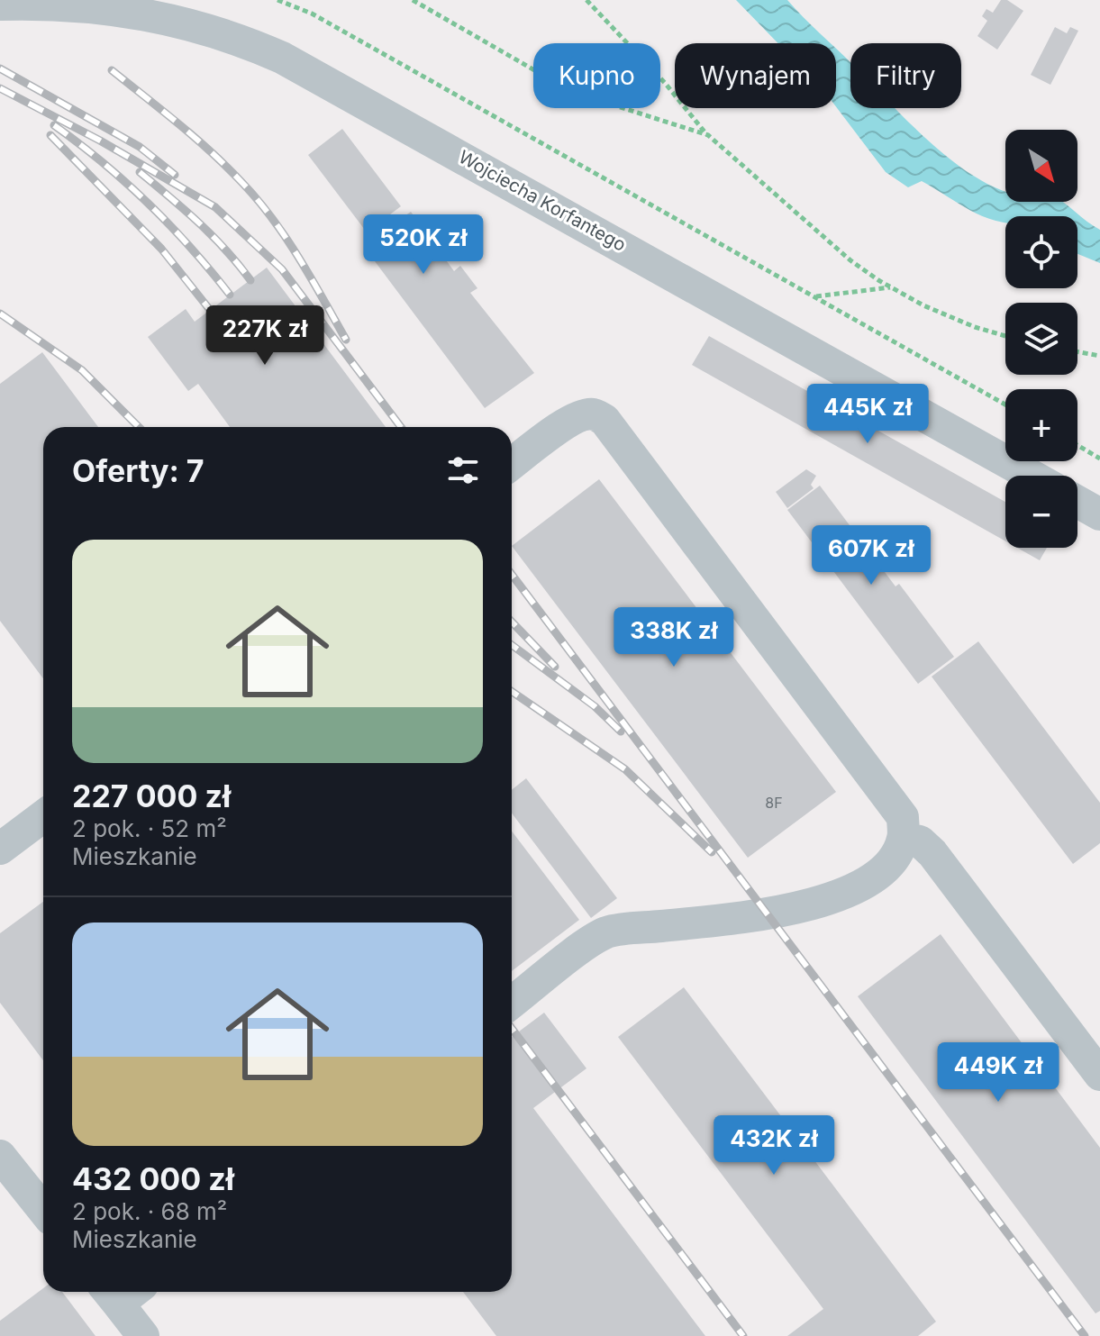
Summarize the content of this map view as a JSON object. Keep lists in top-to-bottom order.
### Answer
{
  "streets": {
    "street": ["Wojciecha Korfantego"]
  },
  "house_numbers": ["8F"],
  "north": "bottom right",
  "page": {
    "chip": ["Kupno", "Wynajem", "Filtry"],
    "map_buttons": ["+", "−"],
    "price": [
      "520K zł",
      "227K zł",
      "445K zł",
      "607K zł",
      "338K zł",
      "449K zł",
      "432K zł"
    ],
    "heading": "Oferty: 7",
    "list": [
      {
        "name": "227 000 zł",
        "note": "2 pok. · 52 m² · Mieszkanie"
      },
      {
        "name": "432 000 zł",
        "note": "2 pok. · 68 m² · Mieszkanie"
      }
    ]
  }
}
